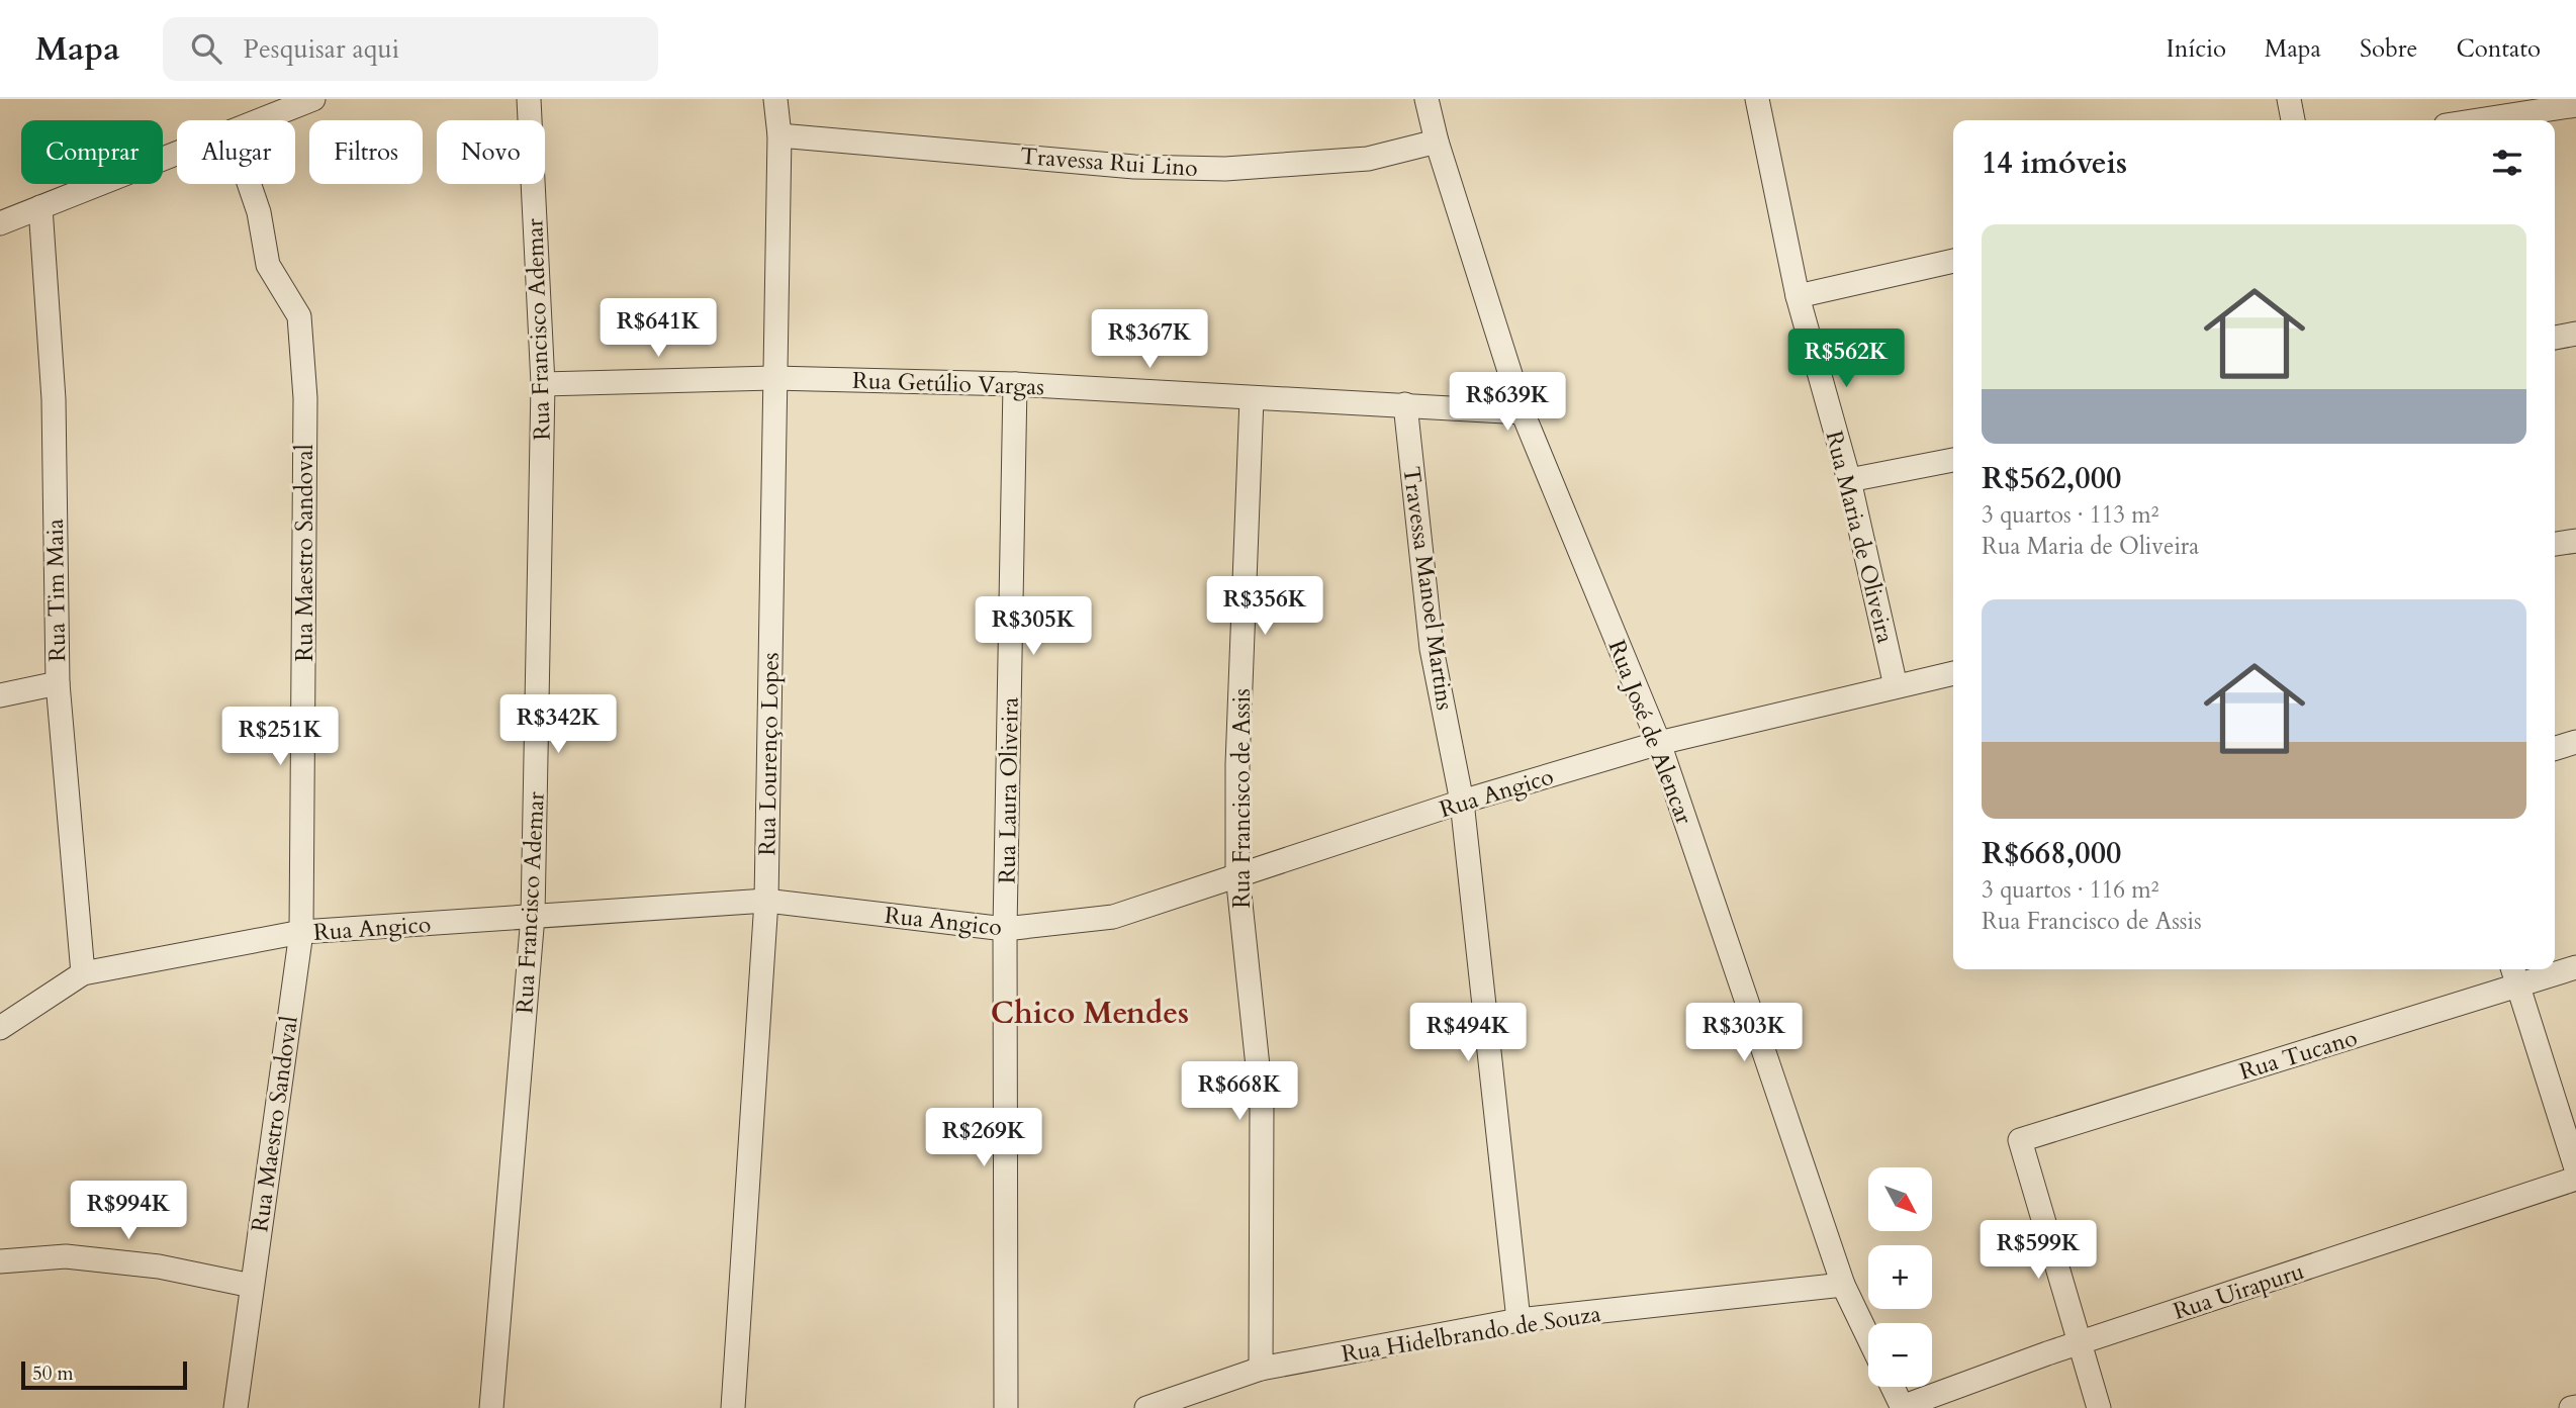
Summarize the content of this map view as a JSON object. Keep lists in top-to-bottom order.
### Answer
{
  "streets": {
    "street": [
      "Travessa Rui Lino",
      "Rua Francisco Ademar",
      "Rua Getúlio Vargas",
      "Rua Maria de Oliveira",
      "Rua Maestro Sandoval",
      "Travessa Manoel Martins",
      "Rua Tim Maia",
      "Rua José de Alencar",
      "Rua Lourenço Lopes",
      "Rua Laura Oliveira",
      "Rua Angico",
      "Rua Francisco de Assis",
      "Rua Tucano",
      "Rua Uirapuru",
      "Rua Hidelbrando de Souza"
    ]
  },
  "crossings": [
    ["Travessa Rui Lino", "Rua José de Alencar"],
    ["Travessa Rui Lino", "Rua Lourenço Lopes"],
    ["Rua Francisco Ademar", "Rua Getúlio Vargas"],
    ["Rua Francisco Ademar", "Rua Angico"],
    ["Rua Getúlio Vargas", "Travessa Manoel Martins"],
    ["Rua Getúlio Vargas", "Rua José de Alencar"],
    ["Rua Getúlio Vargas", "Rua Lourenço Lopes"],
    ["Rua Getúlio Vargas", "Rua Laura Oliveira"],
    ["Rua Getúlio Vargas", "Rua Francisco de Assis"],
    ["Rua Maria de Oliveira", "Rua Angico"],
    ["Rua Maestro Sandoval", "Rua Angico"],
    ["Travessa Manoel Martins", "Rua Angico"],
    ["Travessa Manoel Martins", "Rua Hidelbrando de Souza"],
    ["Rua Tim Maia", "Rua Angico"],
    ["Rua José de Alencar", "Rua Angico"],
    ["Rua José de Alencar", "Rua Hidelbrando de Souza"],
    ["Rua Lourenço Lopes", "Rua Angico"],
    ["Rua Laura Oliveira", "Rua Angico"],
    ["Rua Angico", "Rua Francisco de Assis"],
    ["Rua Francisco de Assis", "Rua Hidelbrando de Souza"],
    ["Rua Tucano", "Rua Uirapuru"]
  ],
  "districts": ["Chico Mendes"],
  "scale_bar": "50 m",
  "north": "bottom right",
  "page": {
    "header": "Mapa",
    "search": "Pesquisar aqui",
    "nav": [
      "Início",
      "Mapa",
      "Sobre",
      "Contato"
    ],
    "chip": [
      "Comprar",
      "Alugar",
      "Filtros",
      "Novo"
    ],
    "heading": "14 imóveis",
    "list": [
      {
        "name": "R$562,000",
        "note": "3 quartos · 113 m² · Rua Maria de Oliveira"
      },
      {
        "name": "R$668,000",
        "note": "3 quartos · 116 m² · Rua Francisco de Assis"
      }
    ],
    "price": [
      "R$641K",
      "R$367K",
      "R$562K",
      "R$639K",
      "R$356K",
      "R$305K",
      "R$342K",
      "R$251K",
      "R$494K",
      "R$303K",
      "R$668K",
      "R$269K",
      "R$994K",
      "R$599K"
    ],
    "map_buttons": ["+", "−"],
    "scale": "50 m"
  }
}
